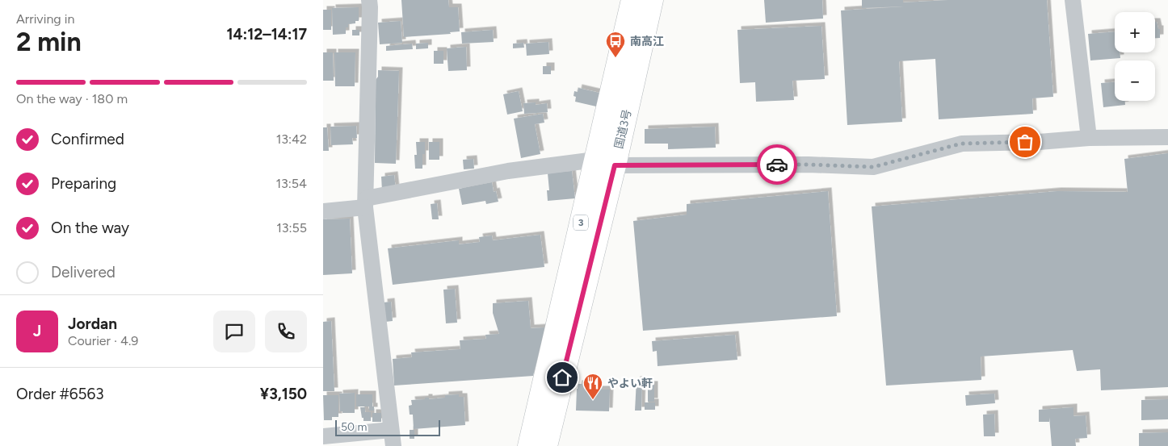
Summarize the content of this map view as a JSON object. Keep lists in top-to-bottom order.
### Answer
{
  "streets": {
    "highway": ["国道3号", "3"]
  },
  "places": {
    "bus stop": ["南高江"],
    "restaurant": ["やよい軒"]
  },
  "scale_bar": "50 m",
  "page": {
    "heading": ["2 min", "Arriving in", "14:12–14:17"],
    "panel": [
      "Jordan",
      "Courier · 4.9",
      "Order #6563",
      "¥3,150"
    ],
    "map_buttons": ["+", "−"],
    "bar": "On the way · 180 m",
    "list": [
      ["Confirmed", "13:42"],
      ["Preparing", "13:54"],
      ["On the way", "13:55"],
      "Delivered"
    ],
    "round": "J",
    "scale": "50 m"
  }
}
